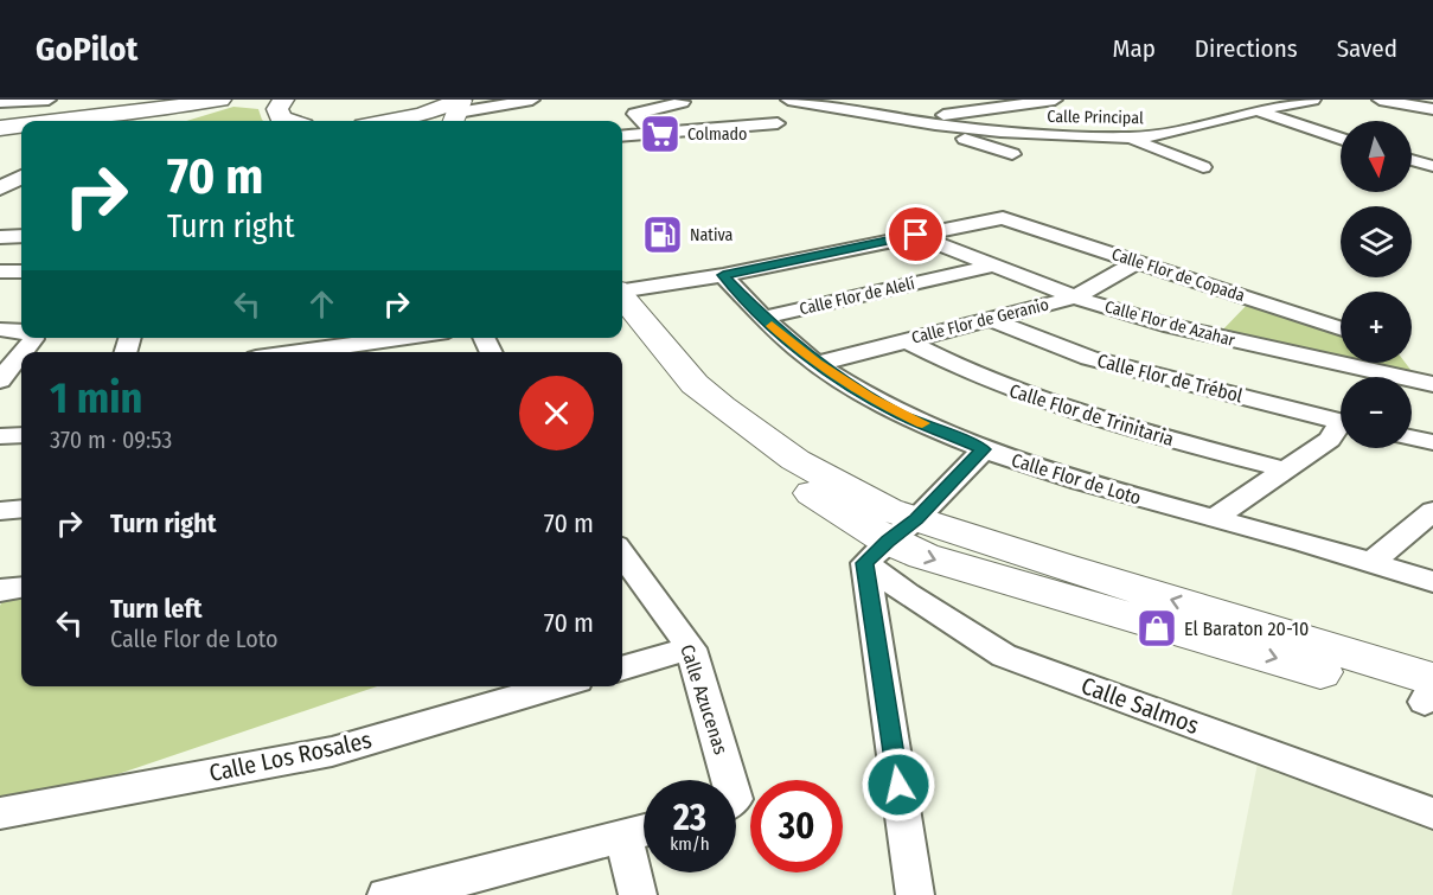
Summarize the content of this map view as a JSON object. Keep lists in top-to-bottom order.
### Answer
{
  "streets": {
    "street": [
      "Calle Principal",
      "Calle Flor de Copada",
      "Calle Flor de Alelí",
      "Calle Flor de Geranio",
      "Calle Flor de Azahar",
      "Calle Flor de Trébol",
      "Calle Flor de Trinitaria",
      "Calle Flor de Loto",
      "Calle Azucenas",
      "Calle Salmos",
      "Calle Los Rosales"
    ]
  },
  "crossings": [
    ["Calle Flor de Copada", "Calle Flor de Geranio"],
    ["Calle Flor de Copada", "Calle Flor de Azahar"],
    ["Calle Flor de Alelí", "Calle Flor de Azahar"],
    ["Calle Flor de Alelí", "Calle Flor de Loto"],
    ["Calle Flor de Geranio", "Calle Flor de Azahar"],
    ["Calle Flor de Geranio", "Calle Flor de Trébol"],
    ["Calle Flor de Geranio", "Calle Flor de Trinitaria"],
    ["Calle Flor de Geranio", "Calle Flor de Loto"]
  ],
  "places": {
    "supermarket": ["Colmado"],
    "fuel station": ["Nativa"],
    "shop": ["El Baraton 20-10"]
  },
  "north": "bottom",
  "page": {
    "header": "GoPilot",
    "nav": ["Map", "Directions", "Saved"],
    "map_buttons": ["+", "−"],
    "turn": ["70 m", "Turn right"],
    "heading": ["1 min", "370 m · 09:53"],
    "list": [
      {
        "name": "Turn right",
        "value": "70 m"
      },
      {
        "name": "Turn left",
        "note": "Calle Flor de Loto",
        "value": "70 m"
      }
    ],
    "speed": "23 km/h",
    "limit": "30"
  }
}
